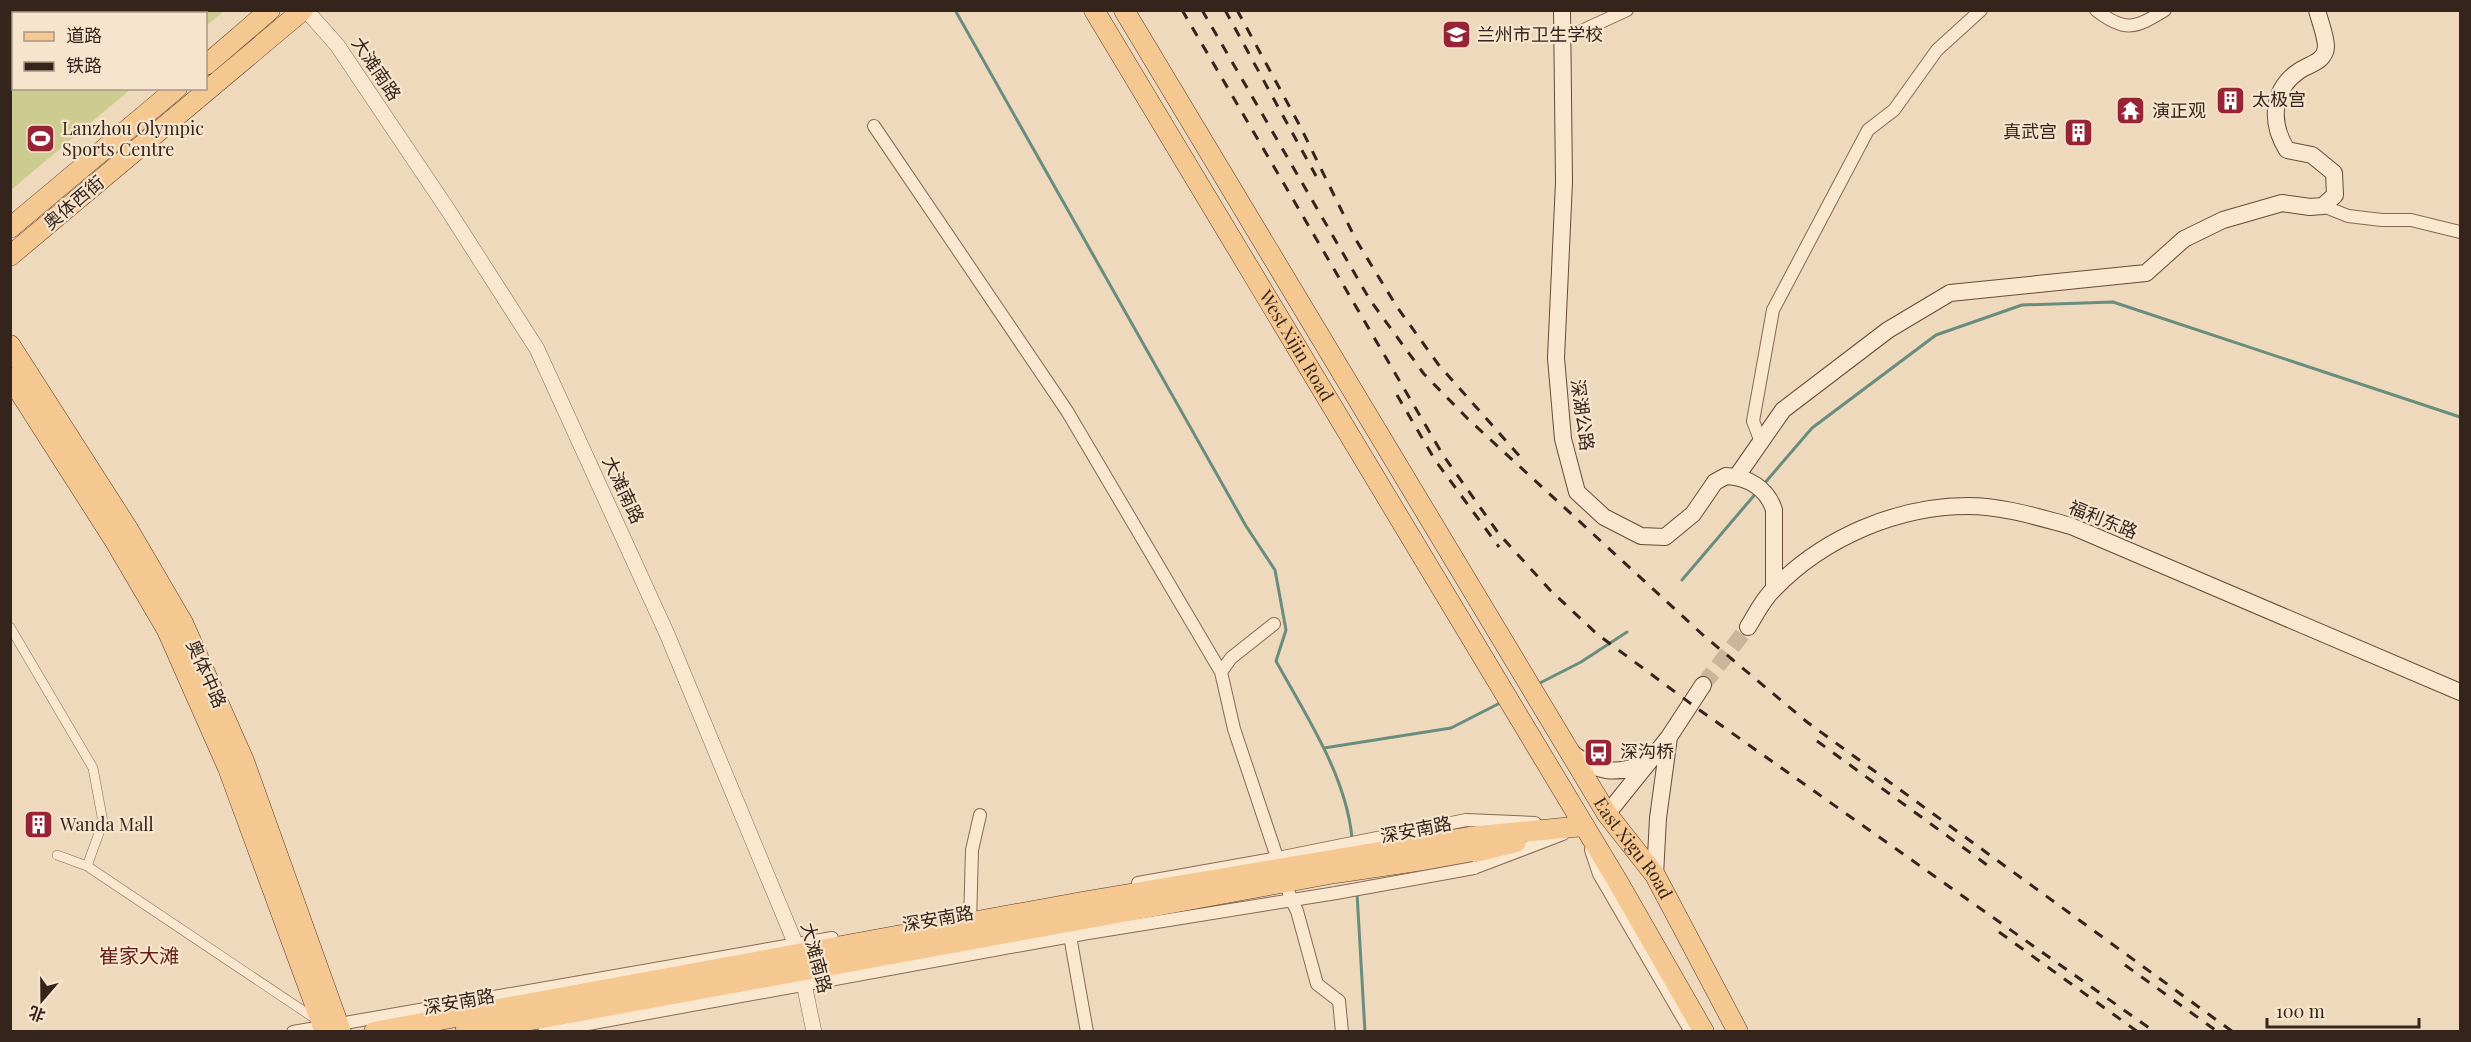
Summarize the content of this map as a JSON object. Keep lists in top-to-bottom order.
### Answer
{
  "streets": {
    "main road": [
      "奥体西街",
      "West Xijin Road",
      "深湖公路",
      "福利东路",
      "奥体中路",
      "深安南路",
      "East Xigu Road"
    ],
    "street": ["大滩南路"]
  },
  "crossings": [
    ["大滩南路", "奥体西街"],
    ["大滩南路", "深安南路"],
    ["West Xijin Road", "East Xigu Road"],
    ["奥体中路", "深安南路"],
    ["深安南路", "East Xigu Road"]
  ],
  "districts": ["崔家大滩"],
  "places": {
    "school or university": ["兰州市卫生学校"],
    "building": ["太极宫", "真武宫", "Wanda Mall"],
    "temple": ["演正观"],
    "sports": ["Lanzhou Olympic Sports Centre"],
    "bus stop": ["深沟桥"]
  },
  "legend": ["道路", "铁路"],
  "scale_bar": "100 m",
  "north": "bottom"
}
